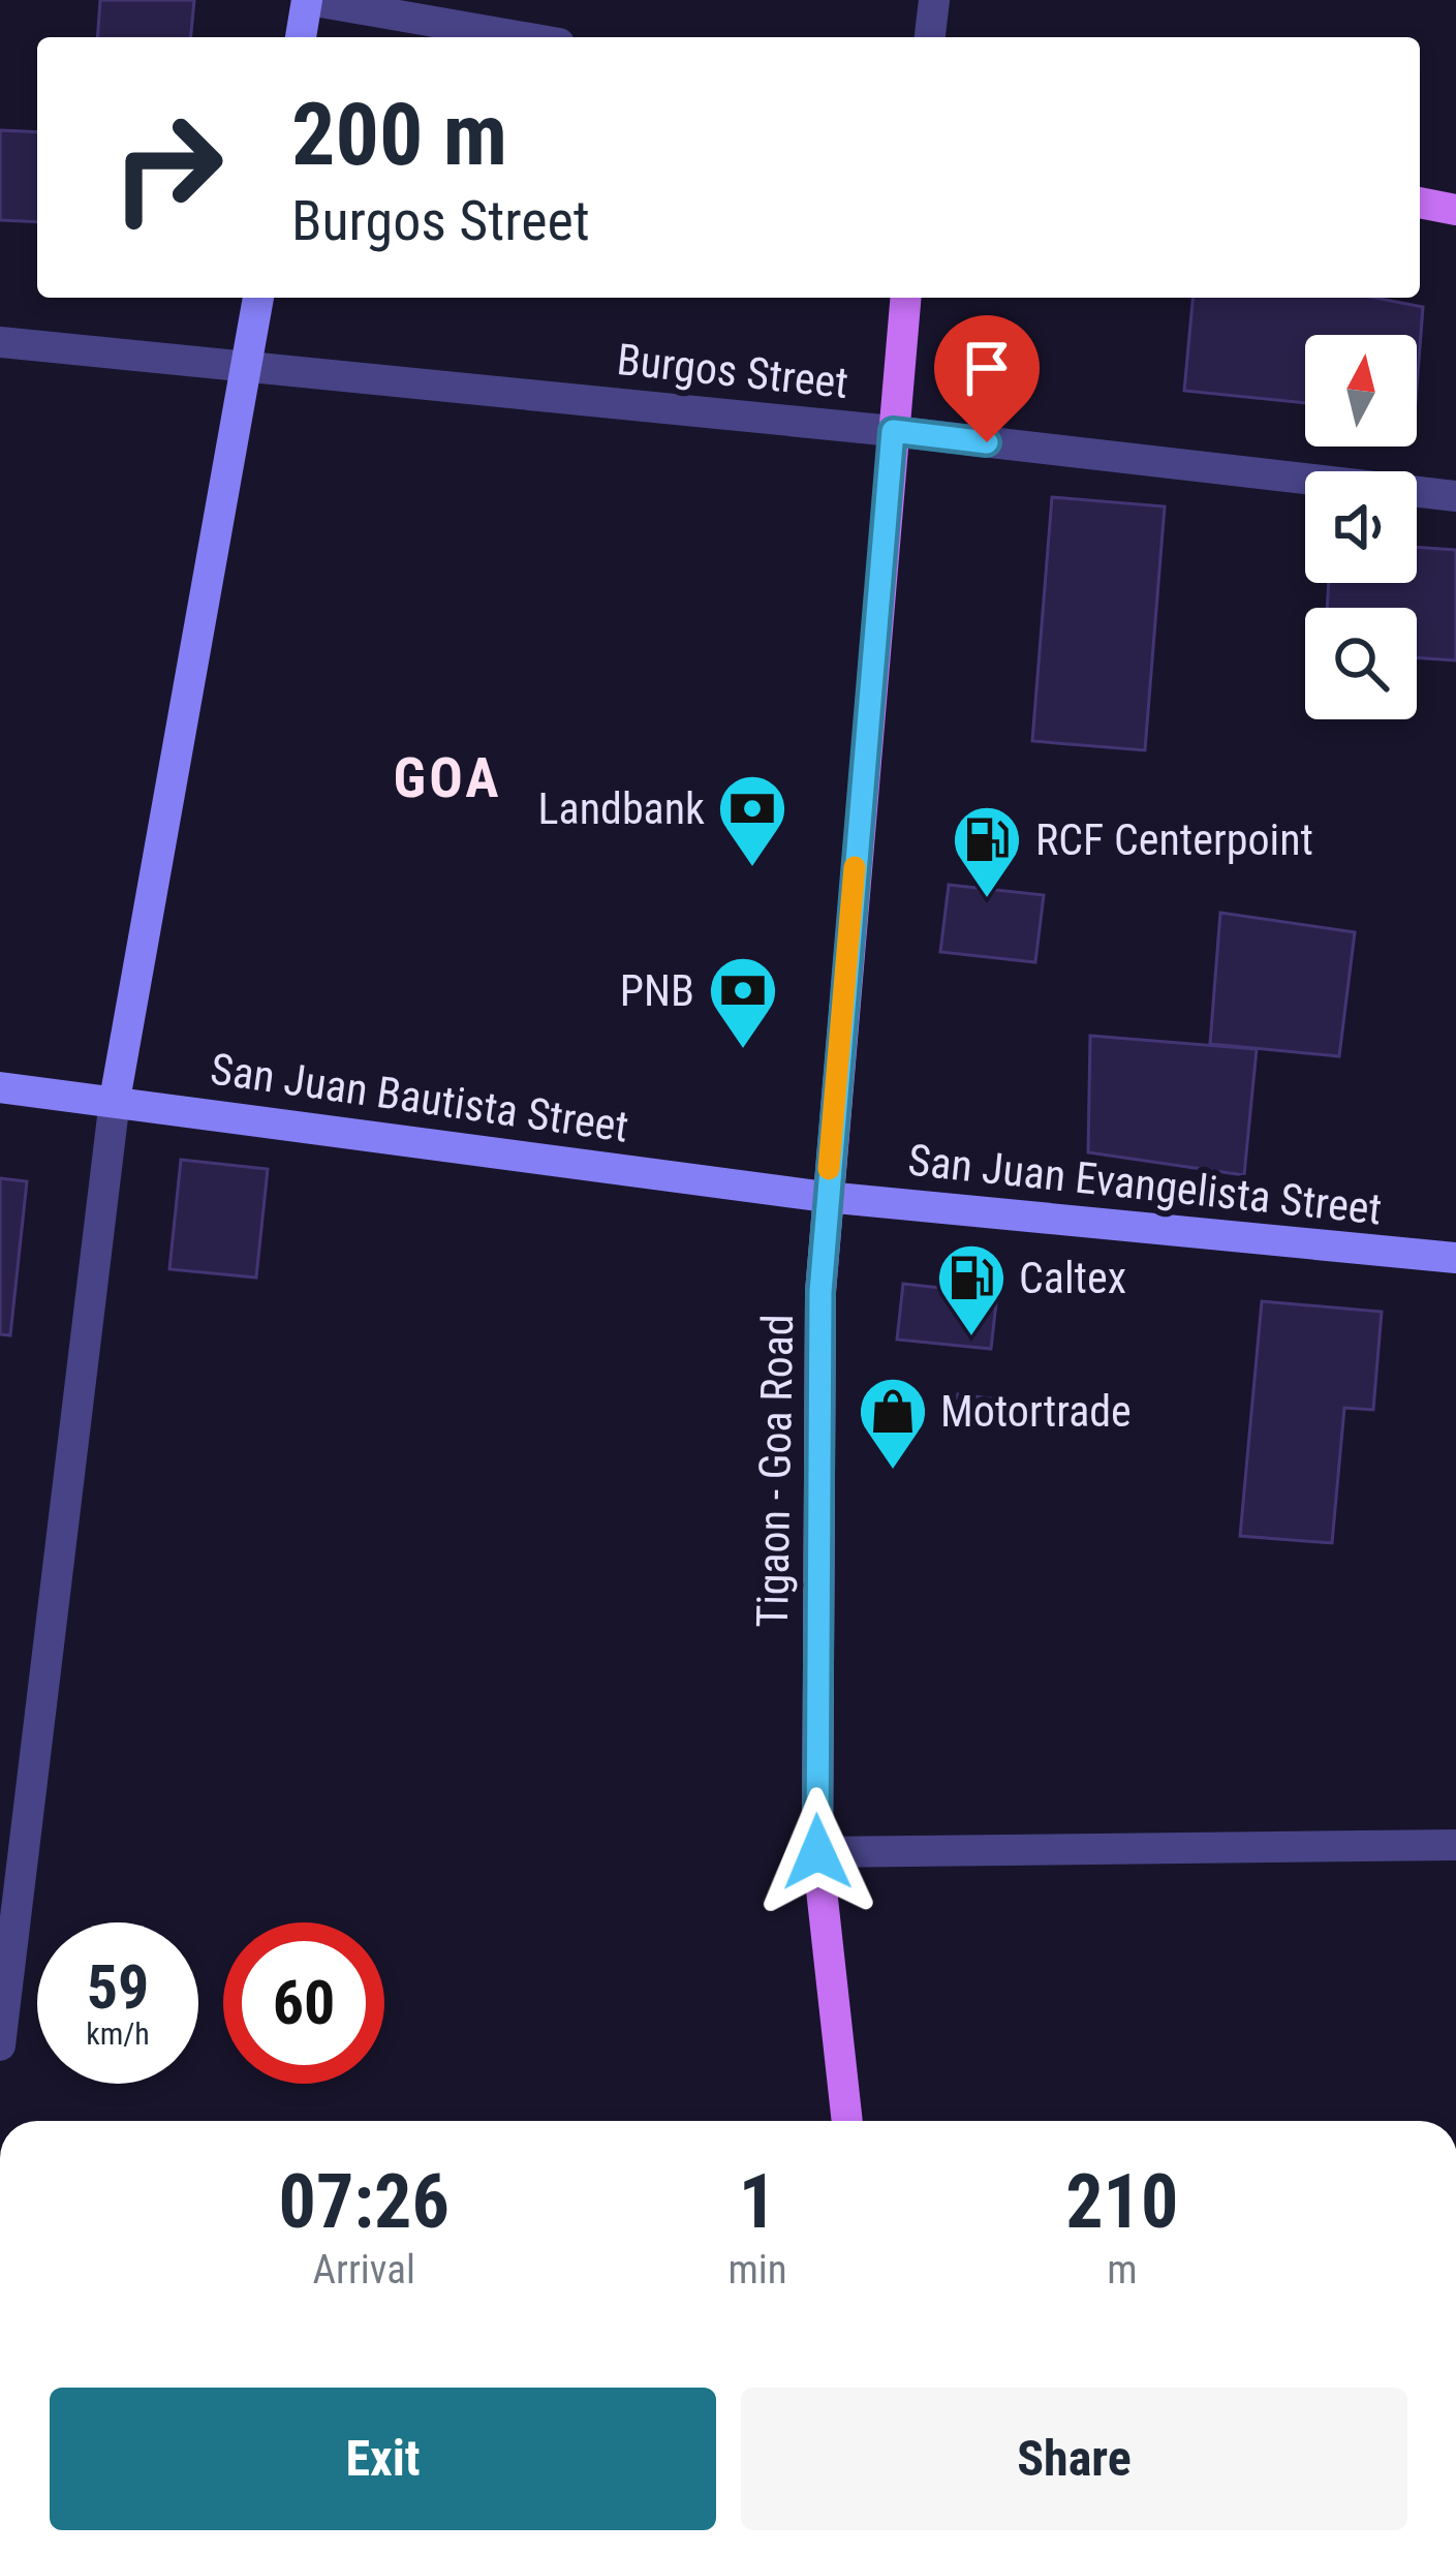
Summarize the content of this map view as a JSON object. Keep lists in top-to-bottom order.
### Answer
{
  "streets": {
    "main road": ["Tigaon - Goa Road"],
    "street": ["Burgos Street", "San Juan Bautista Street", "San Juan Evangelista Street"]
  },
  "crossings": [
    ["Burgos Street", "Tigaon - Goa Road"],
    ["San Juan Bautista Street", "San Juan Evangelista Street"],
    ["San Juan Bautista Street", "Tigaon - Goa Road"],
    ["San Juan Evangelista Street", "Tigaon - Goa Road"]
  ],
  "districts": ["GOA"],
  "places": {
    "bank": ["Landbank", "PNB"],
    "fuel station": ["RCF Centerpoint", "Caltex"],
    "shop": ["Motortrade"]
  },
  "north": "top",
  "page": {
    "turn": ["200 m", "Burgos Street"],
    "speed": "59 km/h",
    "limit": "60",
    "eta": [
      "07:26",
      "Arrival",
      "1",
      "min",
      "210",
      "m"
    ],
    "buttons": ["Exit", "Share"]
  }
}
